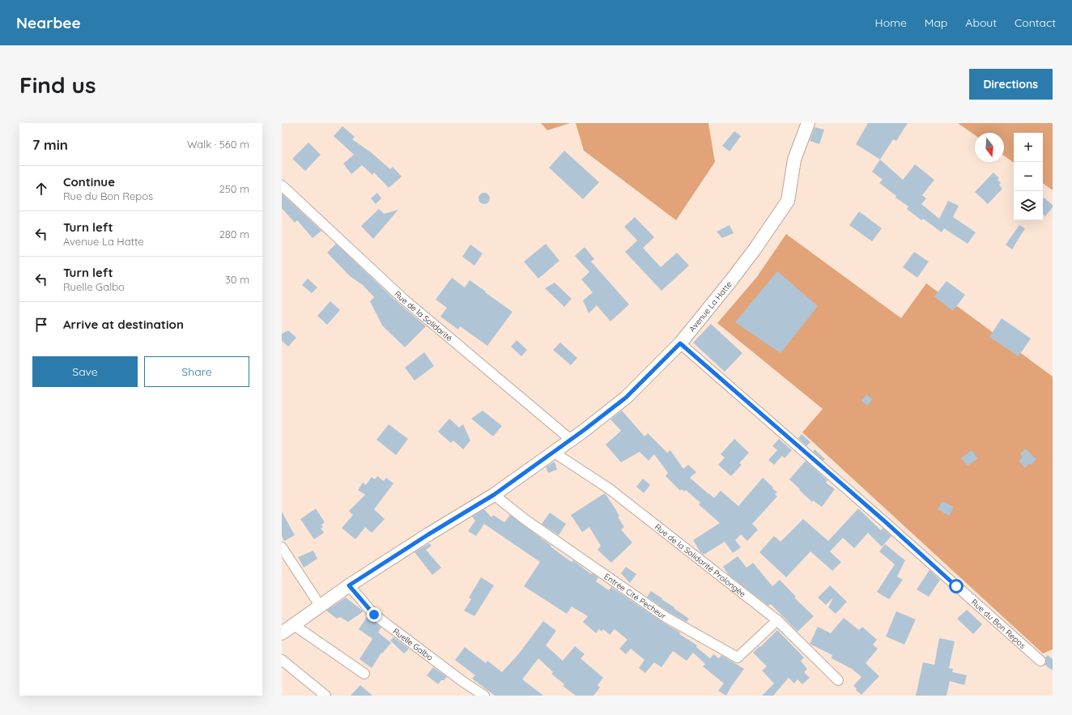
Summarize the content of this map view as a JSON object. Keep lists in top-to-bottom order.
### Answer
{
  "streets": {
    "street": [
      "Avenue La Hatte",
      "Rue de la Solidarité",
      "Rue de la Solidarité Prolongée",
      "Entrée Cité Pecheur",
      "Rue du Bon Repos",
      "Ruelle Galbo"
    ]
  },
  "crossings": [
    ["Avenue La Hatte", "Rue de la Solidarité"],
    ["Avenue La Hatte", "Rue de la Solidarité Prolongée"],
    ["Avenue La Hatte", "Entrée Cité Pecheur"],
    ["Avenue La Hatte", "Rue du Bon Repos"],
    ["Avenue La Hatte", "Ruelle Galbo"],
    ["Rue de la Solidarité Prolongée", "Entrée Cité Pecheur"]
  ],
  "north": "bottom",
  "page": {
    "header": "Nearbee",
    "nav": [
      "Home",
      "Map",
      "About",
      "Contact"
    ],
    "buttons": [
      "Directions",
      ["Save", "Share"]
    ],
    "title": "Find us",
    "heading": ["7 min", "Walk · 560 m"],
    "map_buttons": ["+", "−"],
    "list": [
      ["Continue", "Rue du Bon Repos", "250 m"],
      ["Turn left", "Avenue La Hatte", "280 m"],
      ["Turn left", "Ruelle Galbo", "30 m"],
      "Arrive at destination"
    ]
  }
}
